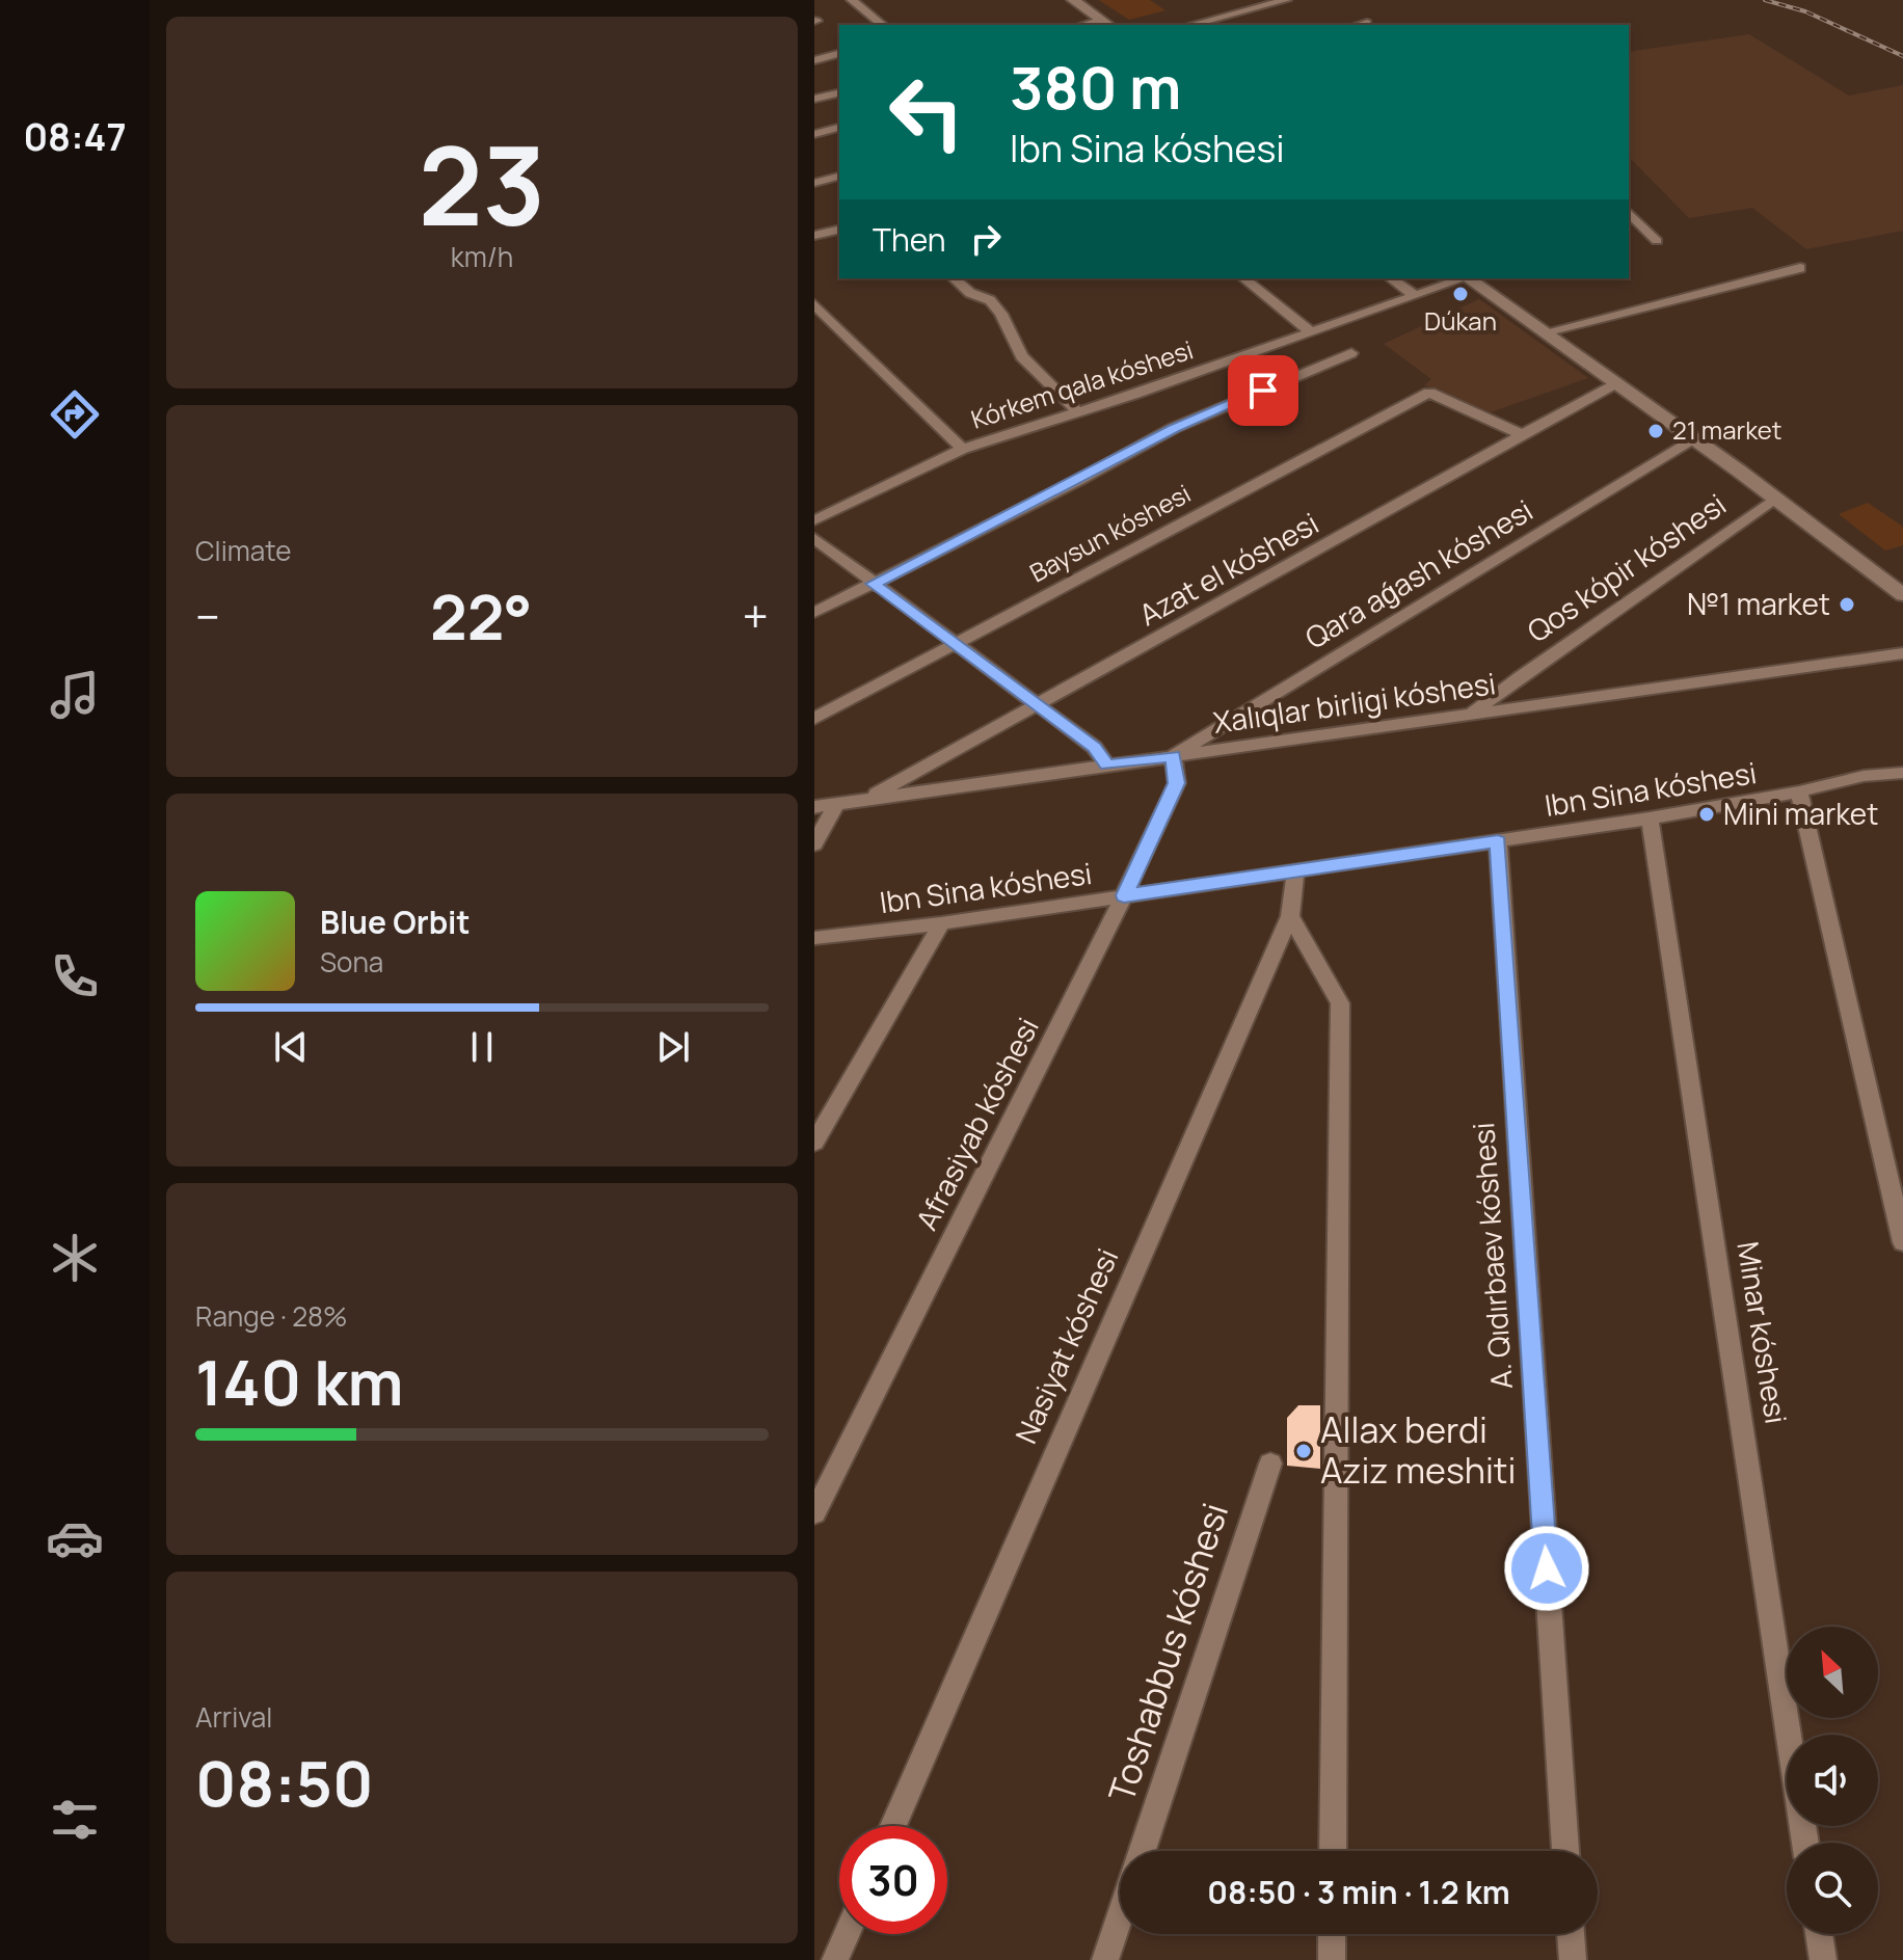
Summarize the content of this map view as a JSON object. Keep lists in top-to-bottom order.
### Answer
{
  "streets": {
    "street": [
      "Kórkem qala kóshesi",
      "Baysun kóshesi",
      "Qos kópir kóshesi",
      "Azat el kóshesi",
      "Qara aǵash kóshesi",
      "Xalıqlar birligi kóshesi",
      "Ibn Sina kóshesi",
      "Afrasiyab kóshesi",
      "A. Qıdırbaev kóshesi",
      "Minar kóshesi",
      "Nasiyat kóshesi",
      "Toshabbus kóshesi"
    ]
  },
  "crossings": [
    ["Baysun kóshesi", "Azat el kóshesi"],
    ["Qos kópir kóshesi", "Xalıqlar birligi kóshesi"],
    ["Azat el kóshesi", "Xalıqlar birligi kóshesi"],
    ["Qara aǵash kóshesi", "Xalıqlar birligi kóshesi"],
    ["Qara aǵash kóshesi", "Afrasiyab kóshesi"],
    ["Xalıqlar birligi kóshesi", "Afrasiyab kóshesi"],
    ["Ibn Sina kóshesi", "Afrasiyab kóshesi"],
    ["Ibn Sina kóshesi", "A. Qıdırbaev kóshesi"],
    ["Ibn Sina kóshesi", "Minar kóshesi"],
    ["Ibn Sina kóshesi", "Nasiyat kóshesi"]
  ],
  "places": [
    "Dúkan",
    "21 market",
    "№1 market",
    "Mini market",
    "Allax berdi Aziz meshiti"
  ],
  "north": "top left",
  "page": {
    "tabs": "08:47",
    "tile": [
      ["23", "km/h"],
      "Climate",
      ["Range · 28%", "140 km"],
      ["Arrival", "08:50"]
    ],
    "turn": ["380 m", "Ibn Sina kóshesi"],
    "then": "Then",
    "heat": ["−", "22°", "+"],
    "song": ["Blue Orbit", "Sona"],
    "limit": "30",
    "trip": "08:50 · 3 min · 1.2 km"
  }
}
